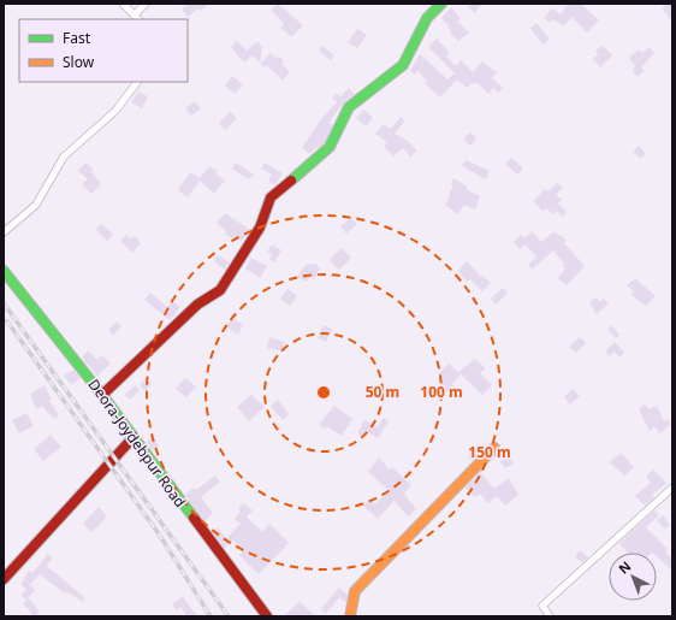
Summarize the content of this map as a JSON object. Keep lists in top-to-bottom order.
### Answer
{
  "streets": {
    "street": ["Deora-Joydebpur Road"]
  },
  "legend": ["Fast", "Slow"],
  "north": "top left",
  "rings": ["50 m", "100 m", "150 m"]
}
